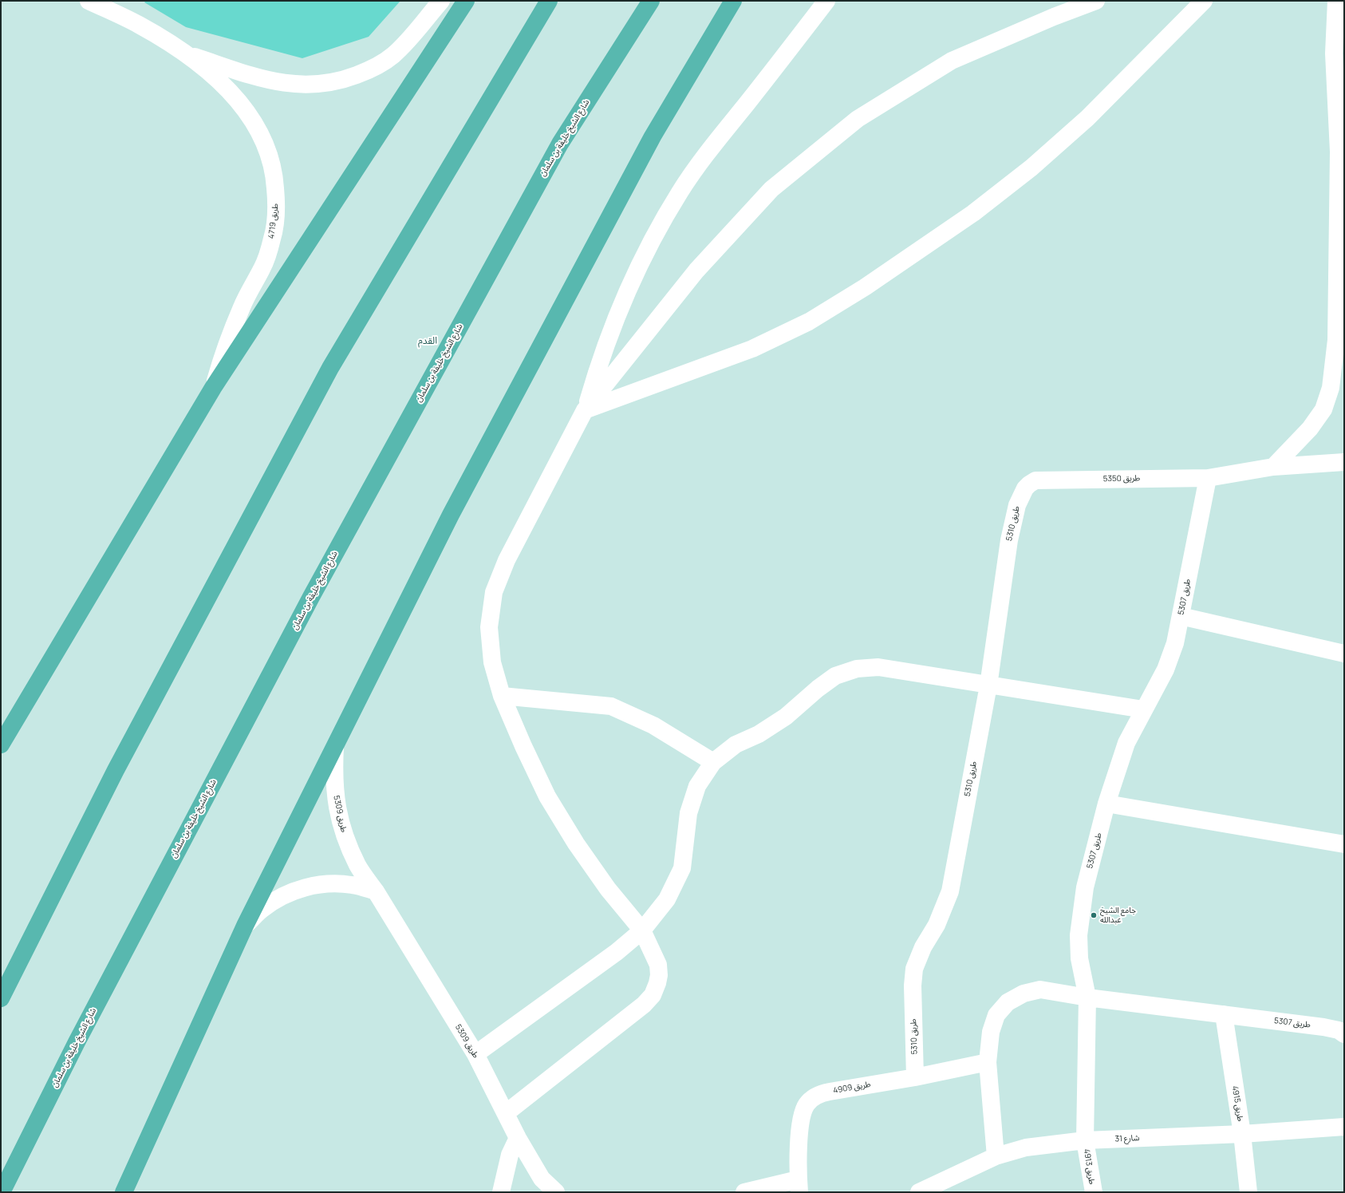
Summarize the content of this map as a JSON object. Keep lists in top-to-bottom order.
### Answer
{
  "streets": {
    "highway": ["شارع الشيخ خليفة بن سلمان"],
    "street": [
      "طريق 4719",
      "طريق 5350",
      "طريق 5310",
      "طريق 5307",
      "طريق 5309",
      "طريق 4909",
      "طريق 4915",
      "شارع 31",
      "طريق 4913"
    ]
  },
  "crossings": [
    ["طريق 5350", "طريق 5310"],
    ["طريق 5350", "طريق 5307"],
    ["طريق 5310", "طريق 4909"],
    ["طريق 5307", "طريق 4915"],
    ["طريق 5307", "شارع 31"],
    ["طريق 5307", "طريق 4913"],
    ["طريق 4915", "شارع 31"],
    ["شارع 31", "طريق 4913"]
  ],
  "districts": ["القدم"],
  "places": ["جامع الشيخ عبدالله"]
}
